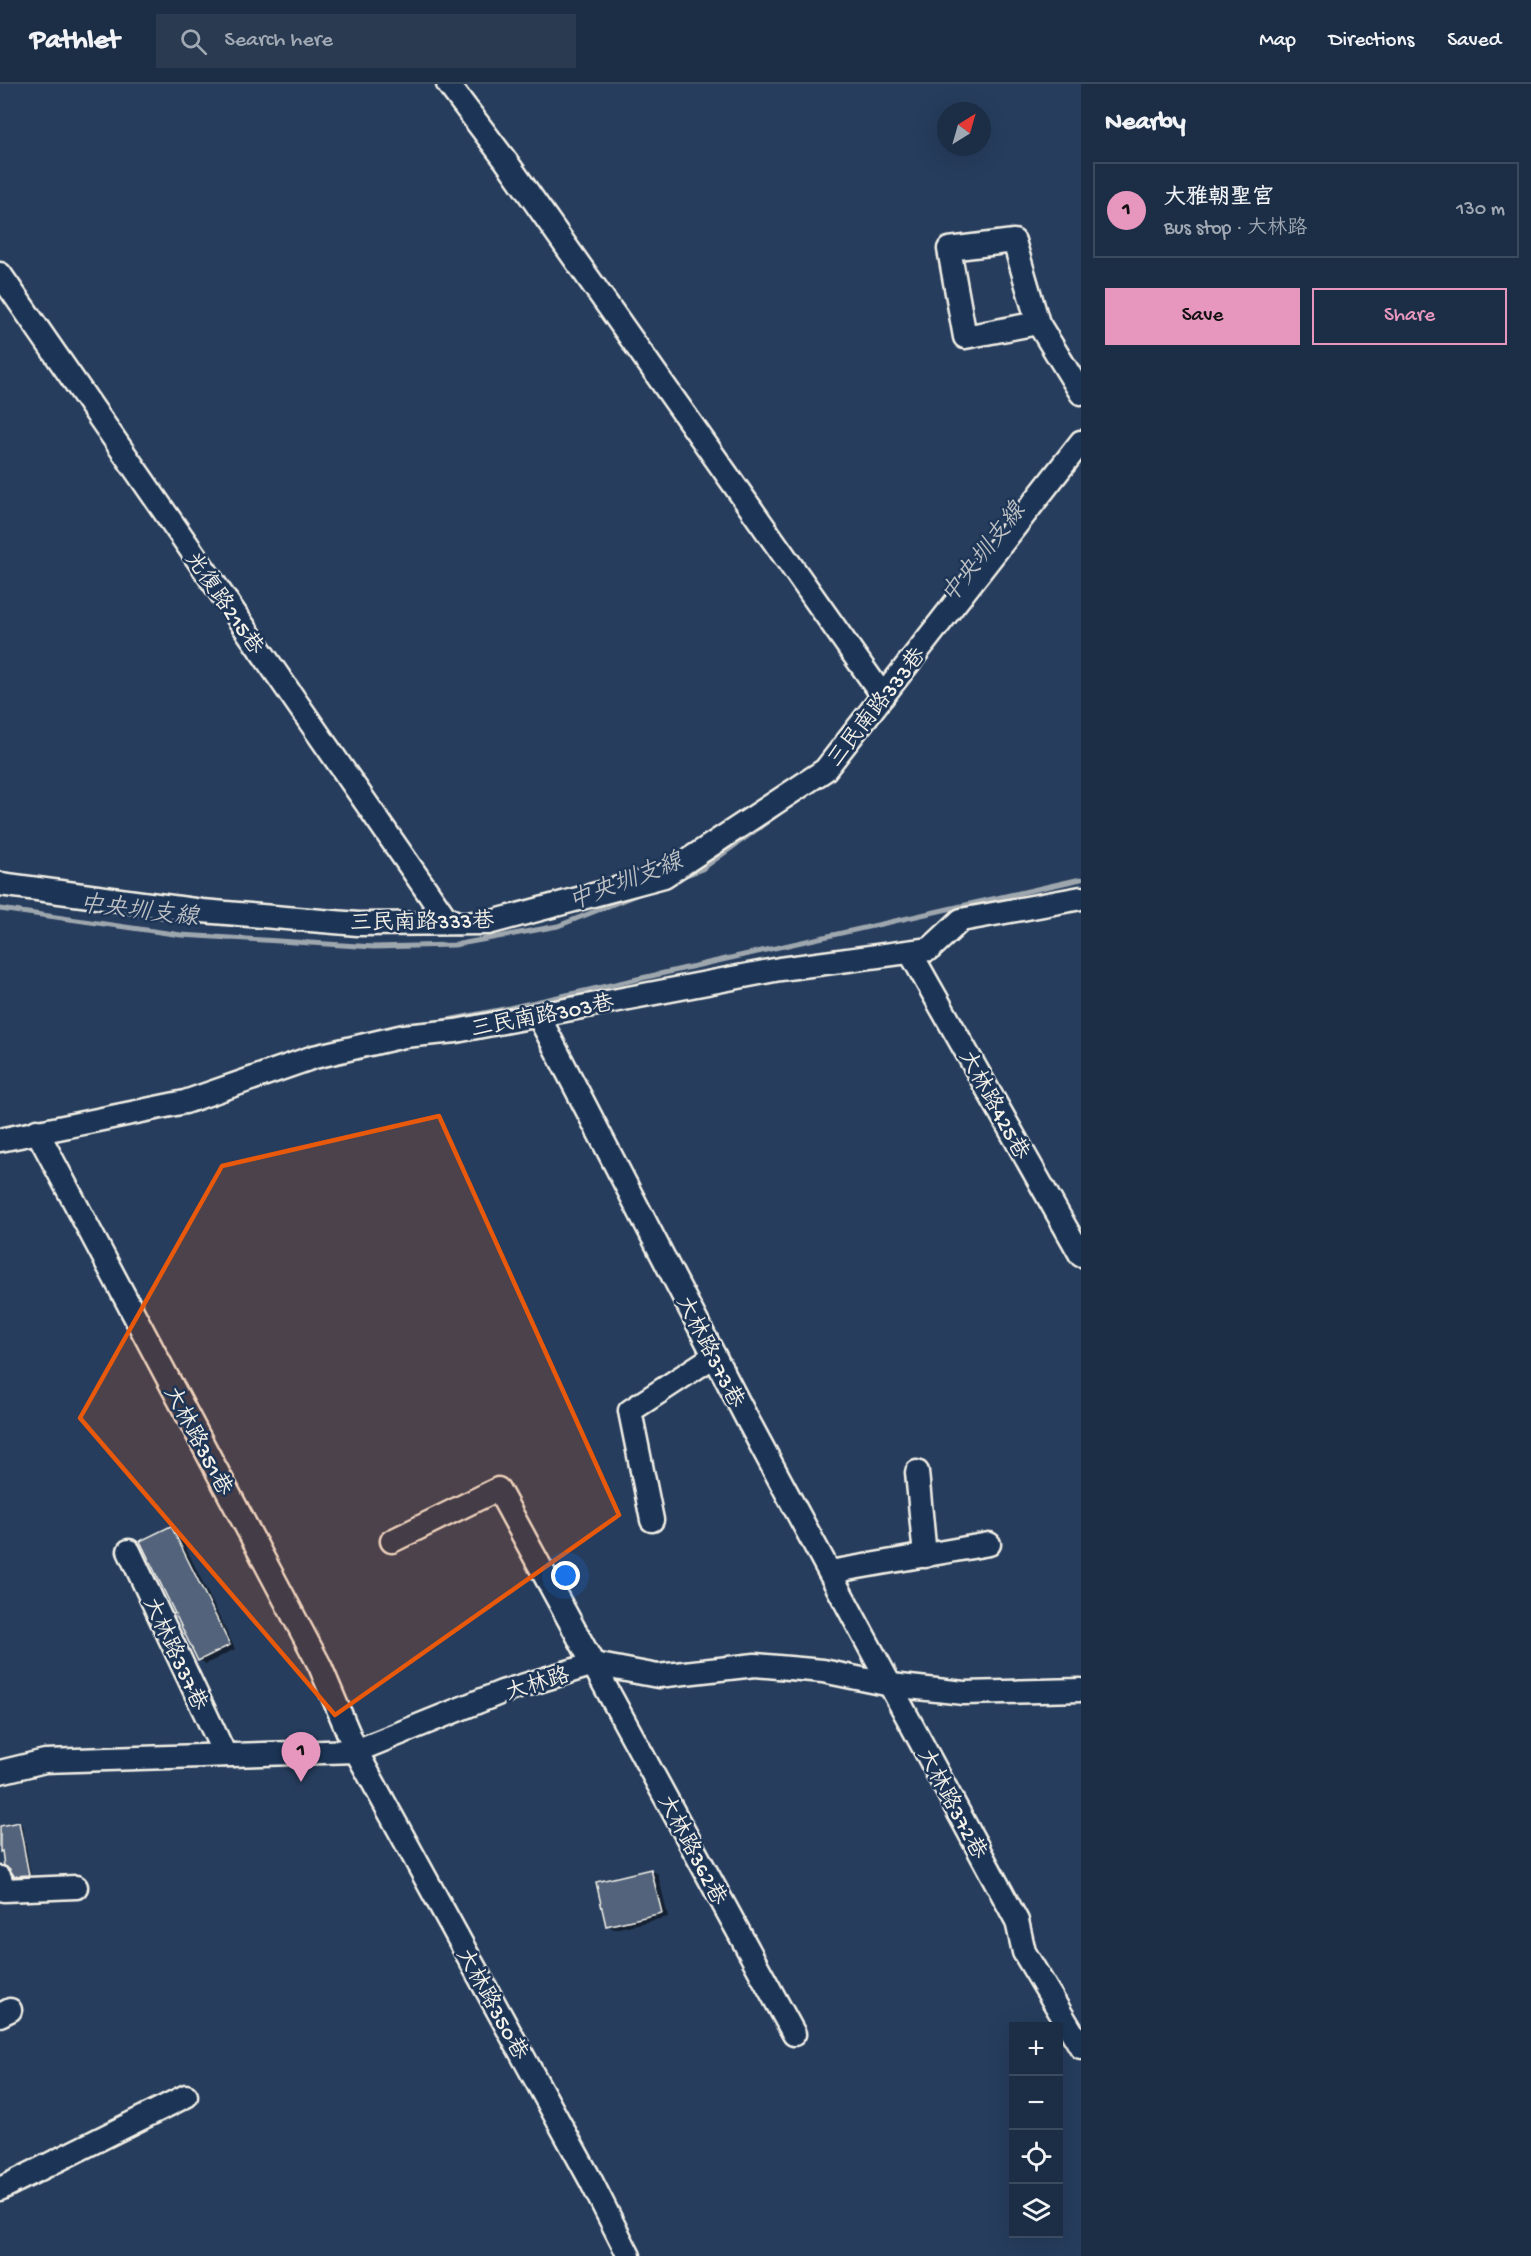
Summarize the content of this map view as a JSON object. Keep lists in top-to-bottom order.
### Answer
{
  "streets": {
    "street": [
      "光復路215巷",
      "三民南路333巷",
      "三民南路303巷",
      "大林路425巷",
      "大林路373巷",
      "大林路351巷",
      "大林路337巷",
      "大林路",
      "大林路372巷",
      "大林路362巷",
      "大林路350巷"
    ]
  },
  "crossings": [
    ["光復路215巷", "三民南路333巷"],
    ["三民南路303巷", "大林路425巷"],
    ["三民南路303巷", "大林路373巷"],
    ["三民南路303巷", "大林路351巷"],
    ["大林路373巷", "大林路"],
    ["大林路373巷", "大林路372巷"],
    ["大林路351巷", "大林路"],
    ["大林路351巷", "大林路350巷"],
    ["大林路337巷", "大林路"],
    ["大林路", "大林路372巷"],
    ["大林路", "大林路362巷"],
    ["大林路", "大林路350巷"]
  ],
  "water": ["中央圳支線"],
  "north": "top right",
  "page": {
    "header": "Pathlet",
    "search": "Search here",
    "nav": ["Map", "Directions", "Saved"],
    "heading": "Nearby",
    "list": [
      {
        "mark": "1",
        "name": "大雅朝聖宮",
        "note": "Bus stop · 大林路",
        "value": "130 m"
      }
    ],
    "buttons": ["Save", "Share"],
    "pins": "1",
    "map_buttons": ["+", "−"]
  }
}
